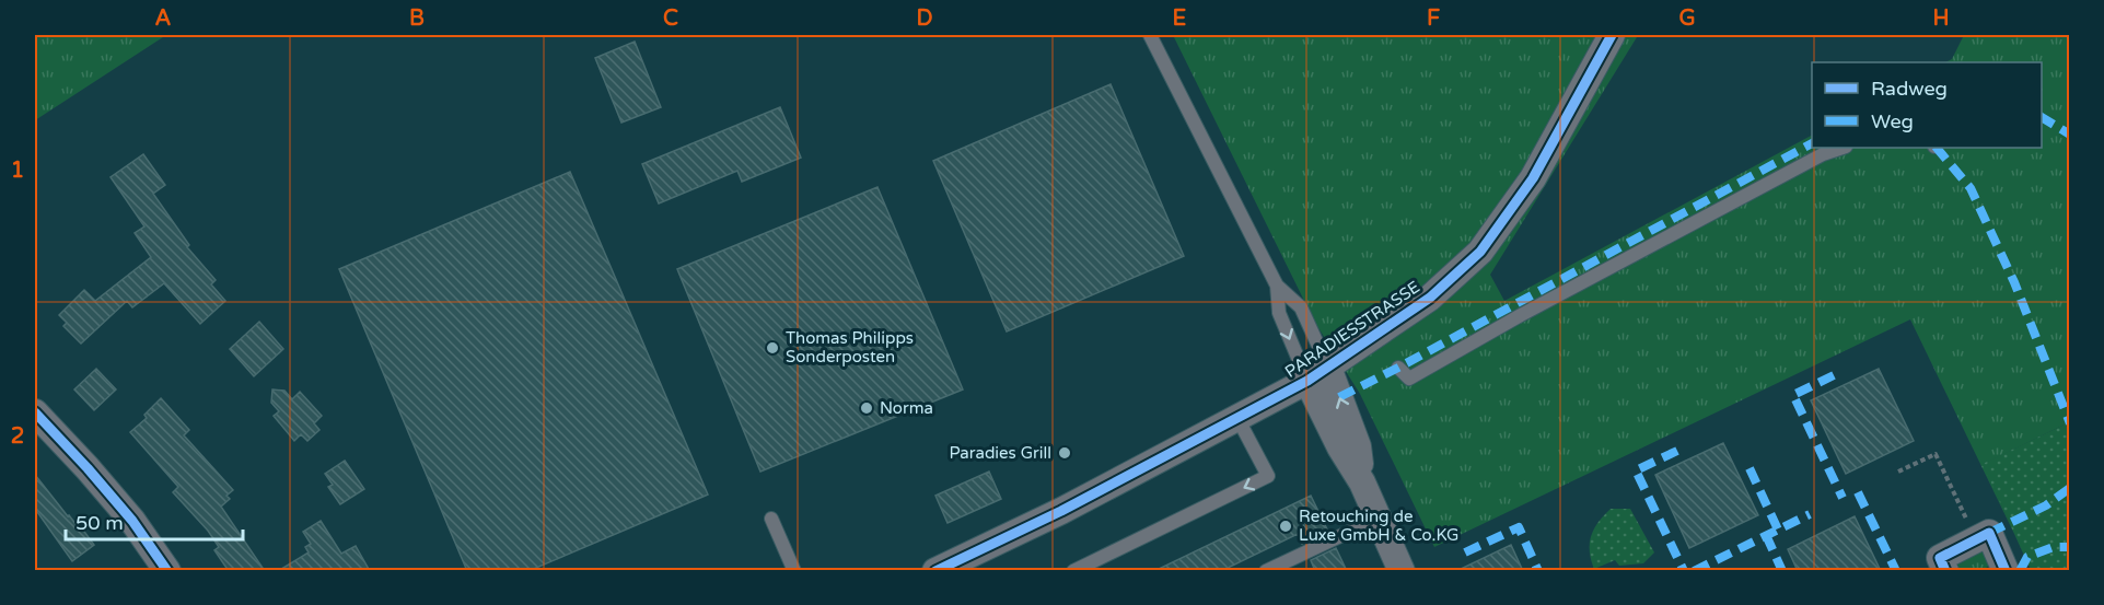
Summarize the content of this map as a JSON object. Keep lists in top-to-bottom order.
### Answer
{
  "streets": {
    "street": ["PARADIESSTRASSE"]
  },
  "places": [
    "Thomas Philipps Sonderposten",
    "Norma",
    "Paradies Grill",
    "Retouching de Luxe GmbH & Co.KG"
  ],
  "legend": ["Radweg", "Weg"],
  "scale_bar": "50 m",
  "grid": {
    "columns": [
      "A",
      "B",
      "C",
      "D",
      "E",
      "F",
      "G",
      "H"
    ],
    "rows": ["1", "2"]
  }
}
